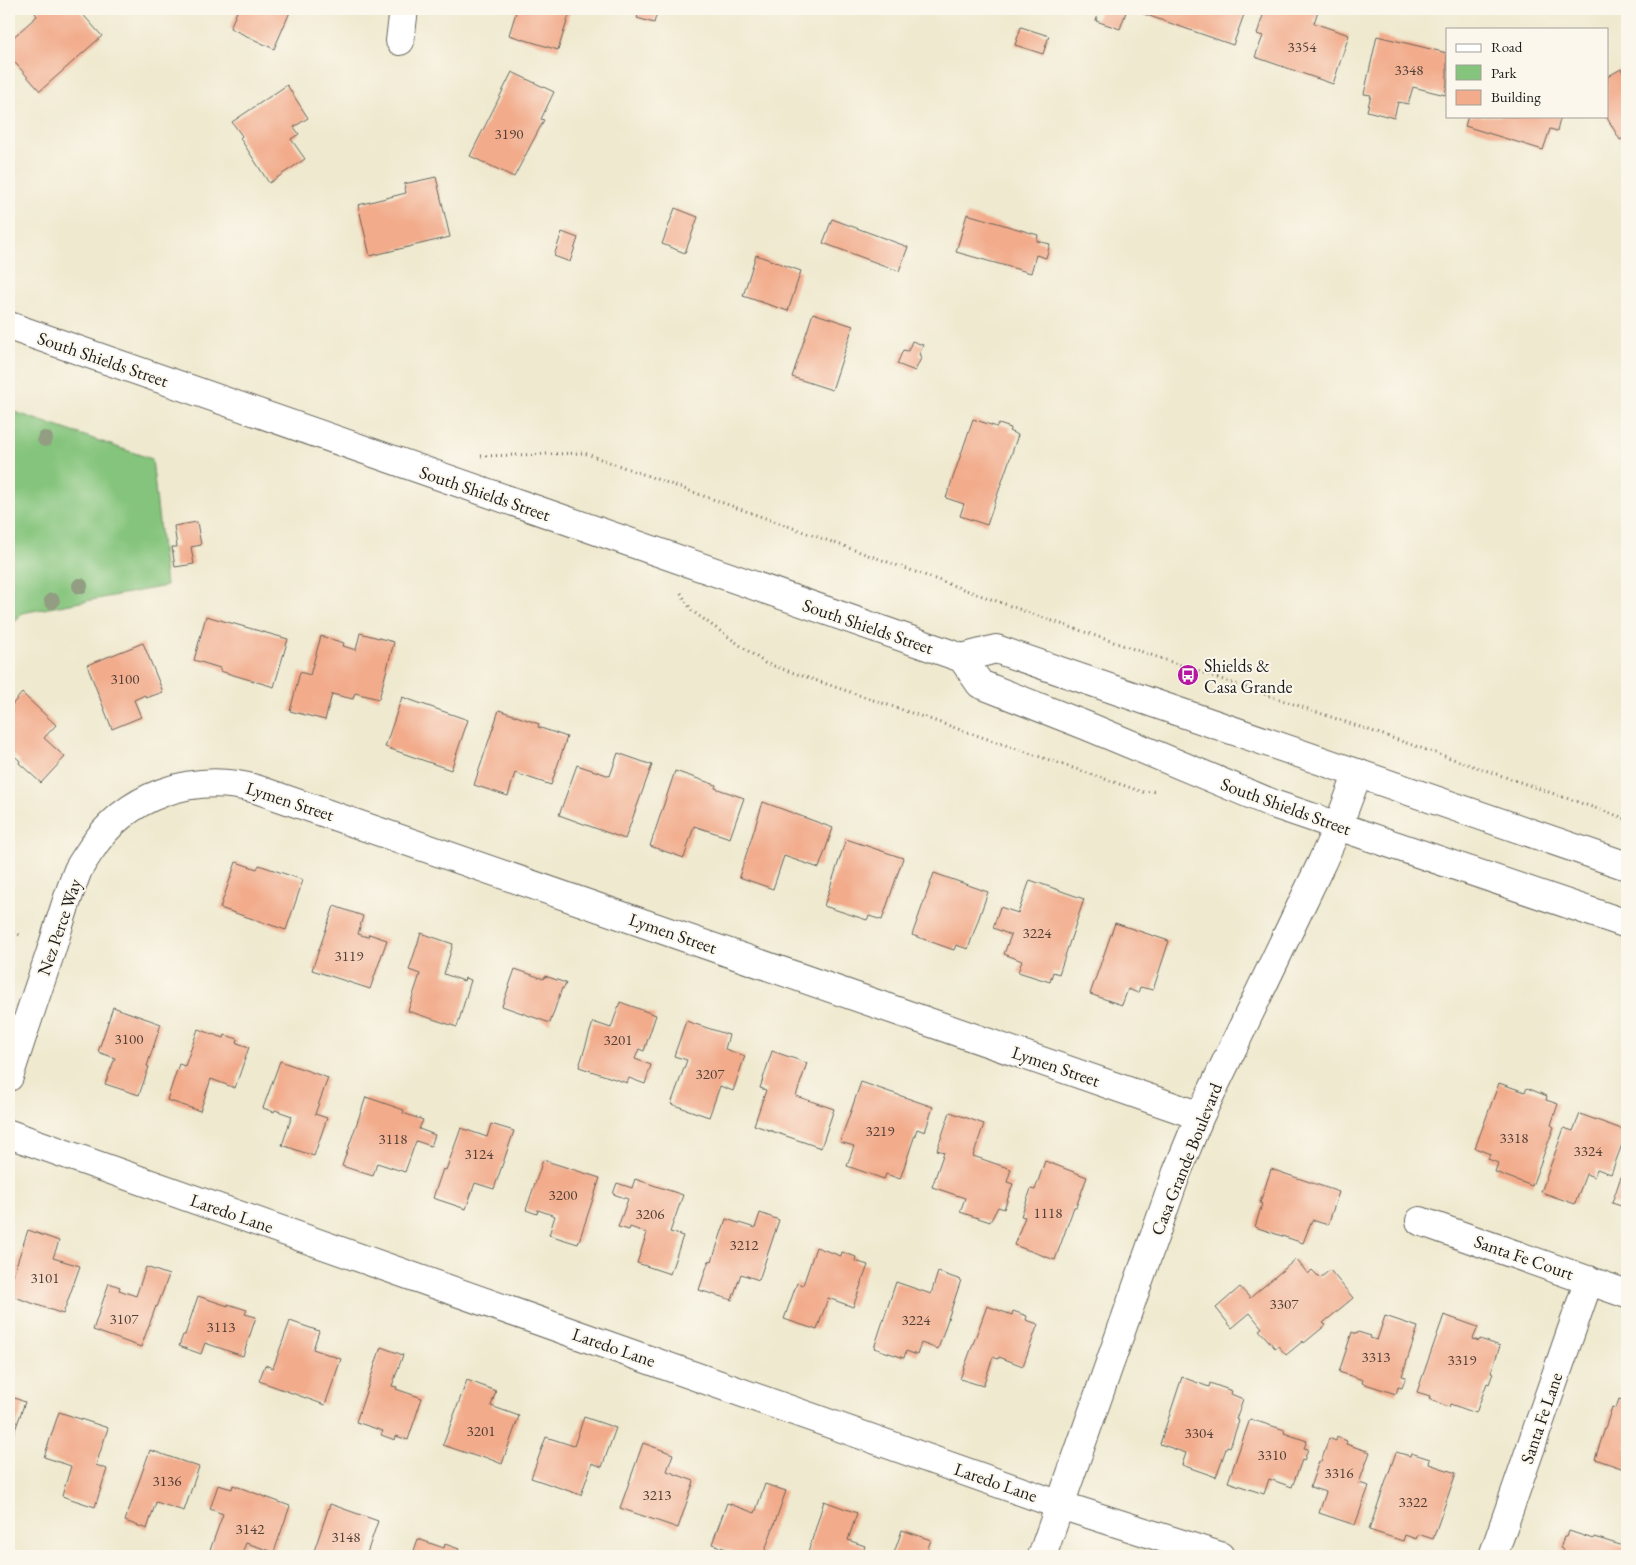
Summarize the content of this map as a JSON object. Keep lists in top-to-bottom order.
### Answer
{
  "streets": {
    "street": [
      "South Shields Street",
      "Lymen Street",
      "Nez Perce Way",
      "Casa Grande Boulevard",
      "Laredo Lane",
      "Santa Fe Court",
      "Santa Fe Lane"
    ]
  },
  "crossings": [
    ["South Shields Street", "Casa Grande Boulevard"],
    ["Lymen Street", "Nez Perce Way"],
    ["Lymen Street", "Casa Grande Boulevard"],
    ["Casa Grande Boulevard", "Laredo Lane"],
    ["Santa Fe Court", "Santa Fe Lane"]
  ],
  "places": {
    "bus stop": ["Shields & Casa Grande"]
  },
  "house_numbers": [
    "3354",
    "3348",
    "3190",
    "3100",
    "3224",
    "3119",
    "3100",
    "3201",
    "3207",
    "3219",
    "3318",
    "3118",
    "3324",
    "3124",
    "3200",
    "1118",
    "3206",
    "3212",
    "3101",
    "3307",
    "3107",
    "3224",
    "3113",
    "3313",
    "3319",
    "3201",
    "3304",
    "3310",
    "3316",
    "3136",
    "3213",
    "3322",
    "3142",
    "3148"
  ],
  "legend": ["Road", "Park", "Building"]
}
